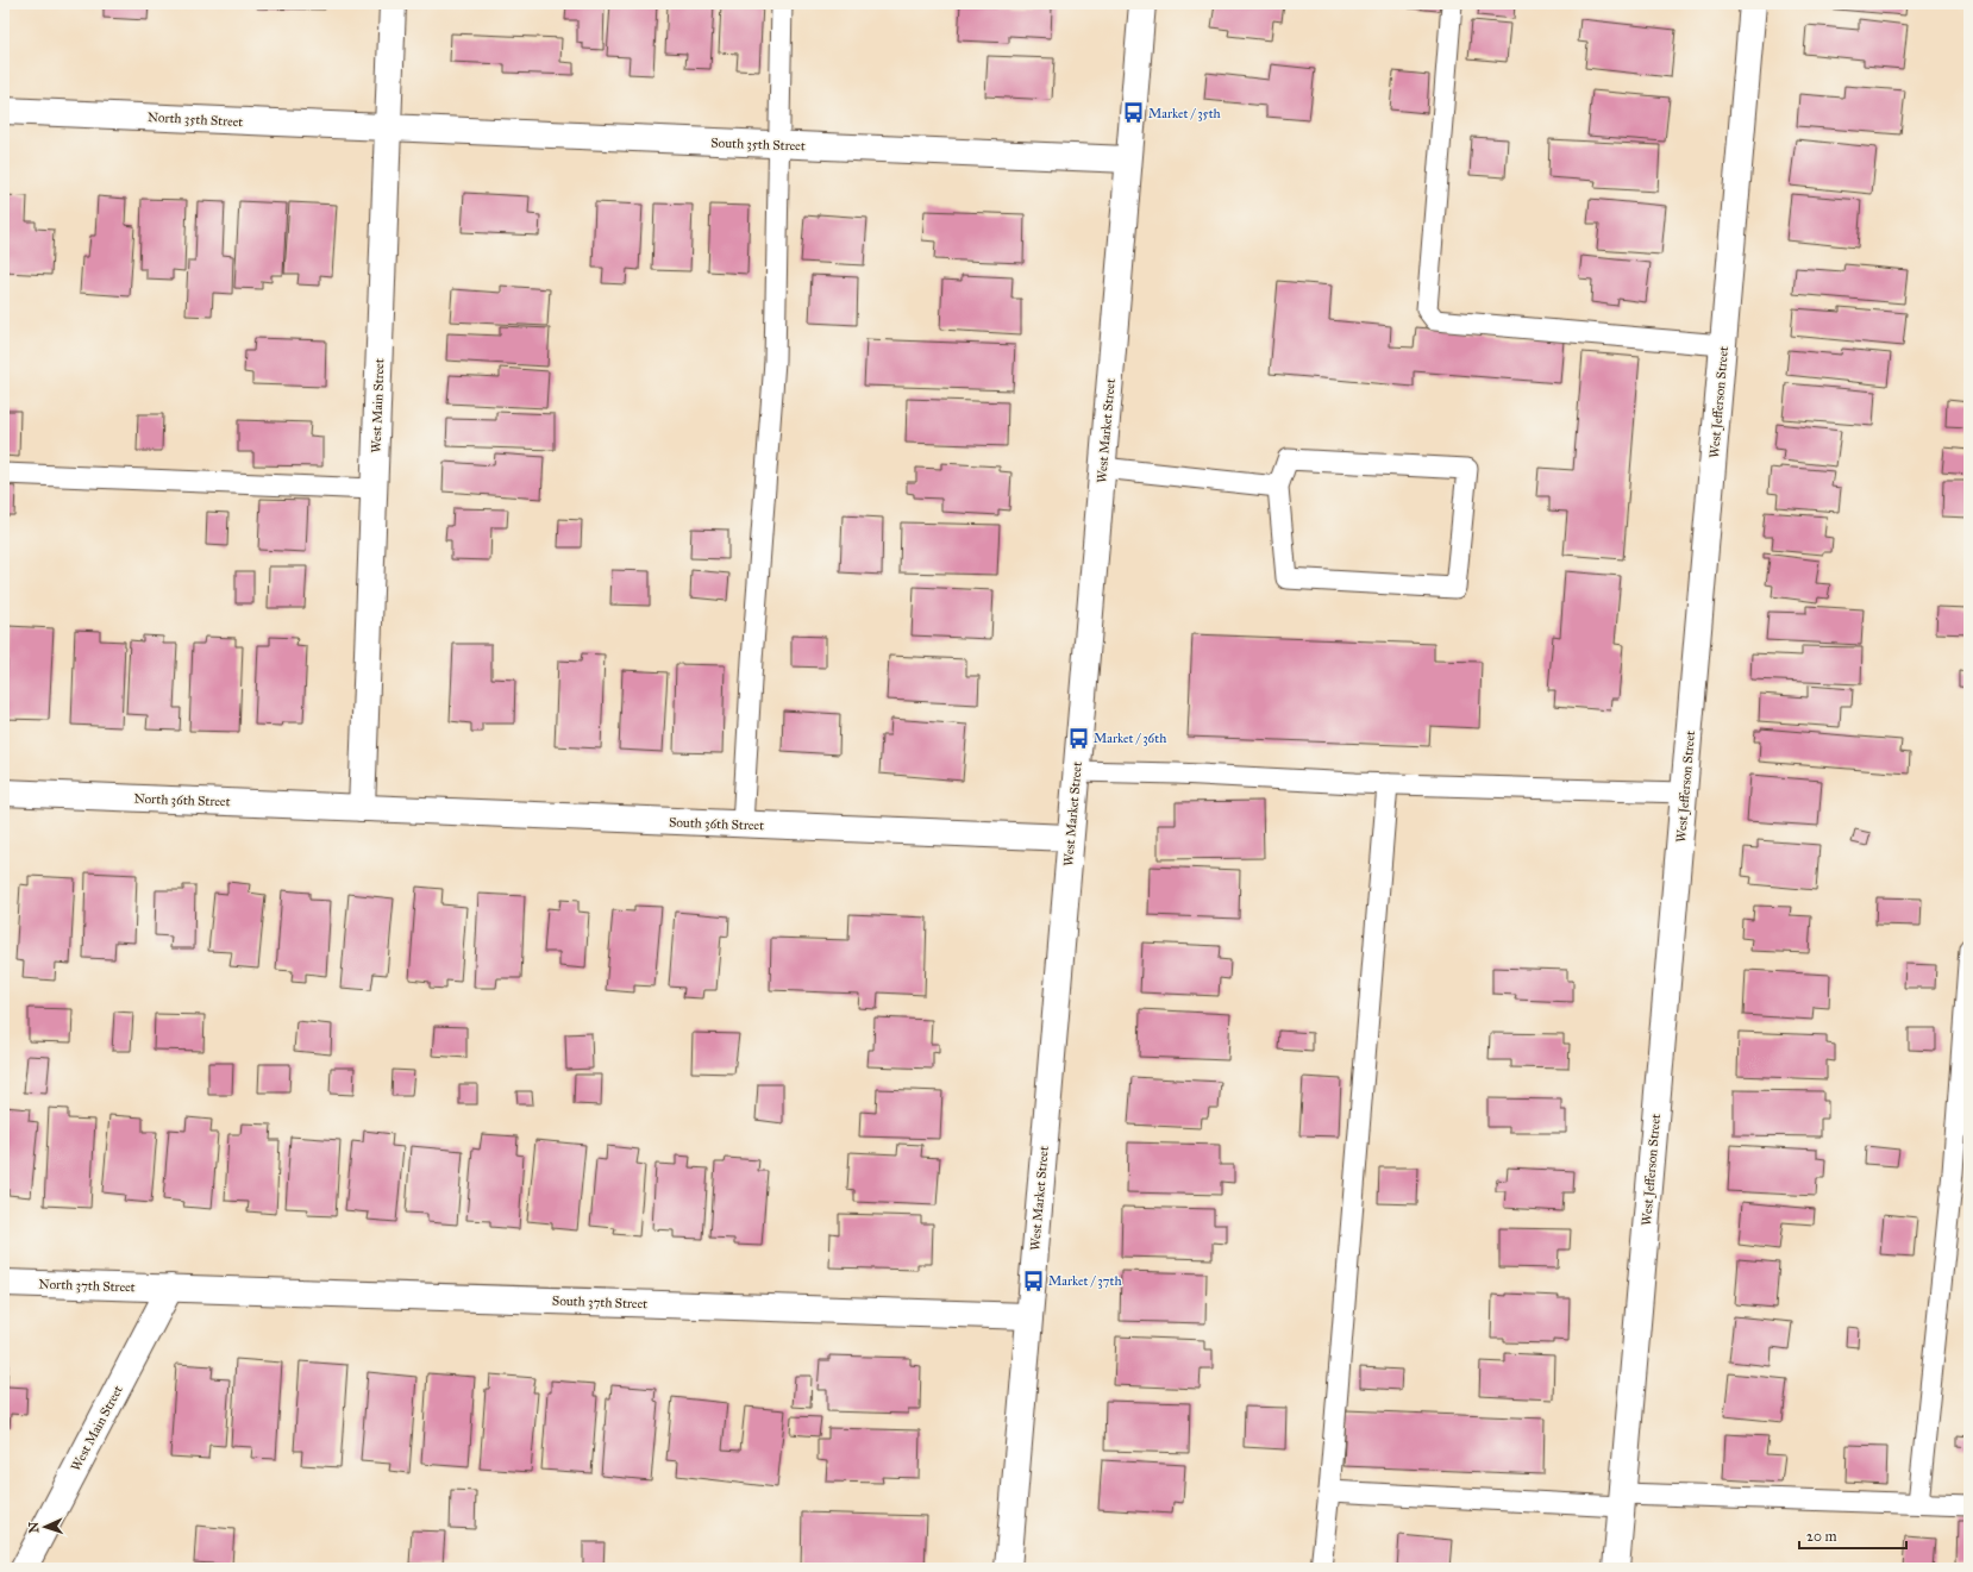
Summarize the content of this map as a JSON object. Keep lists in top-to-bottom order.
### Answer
{
  "streets": {
    "street": [
      "North 35th Street",
      "South 35th Street",
      "West Jefferson Street",
      "West Main Street",
      "West Market Street",
      "North 36th Street",
      "South 36th Street",
      "North 37th Street",
      "South 37th Street"
    ]
  },
  "crossings": [
    ["North 35th Street", "South 35th Street"],
    ["North 35th Street", "West Main Street"],
    ["South 35th Street", "West Main Street"],
    ["South 35th Street", "West Market Street"],
    ["West Main Street", "North 36th Street"],
    ["West Main Street", "South 36th Street"],
    ["West Main Street", "North 37th Street"],
    ["West Main Street", "South 37th Street"],
    ["West Market Street", "South 36th Street"],
    ["West Market Street", "South 37th Street"],
    ["North 36th Street", "South 36th Street"],
    ["North 37th Street", "South 37th Street"]
  ],
  "places": {
    "bus stop": ["Market / 35th", "Market / 36th", "Market / 37th"]
  },
  "scale_bar": "20 m",
  "north": "left"
}
